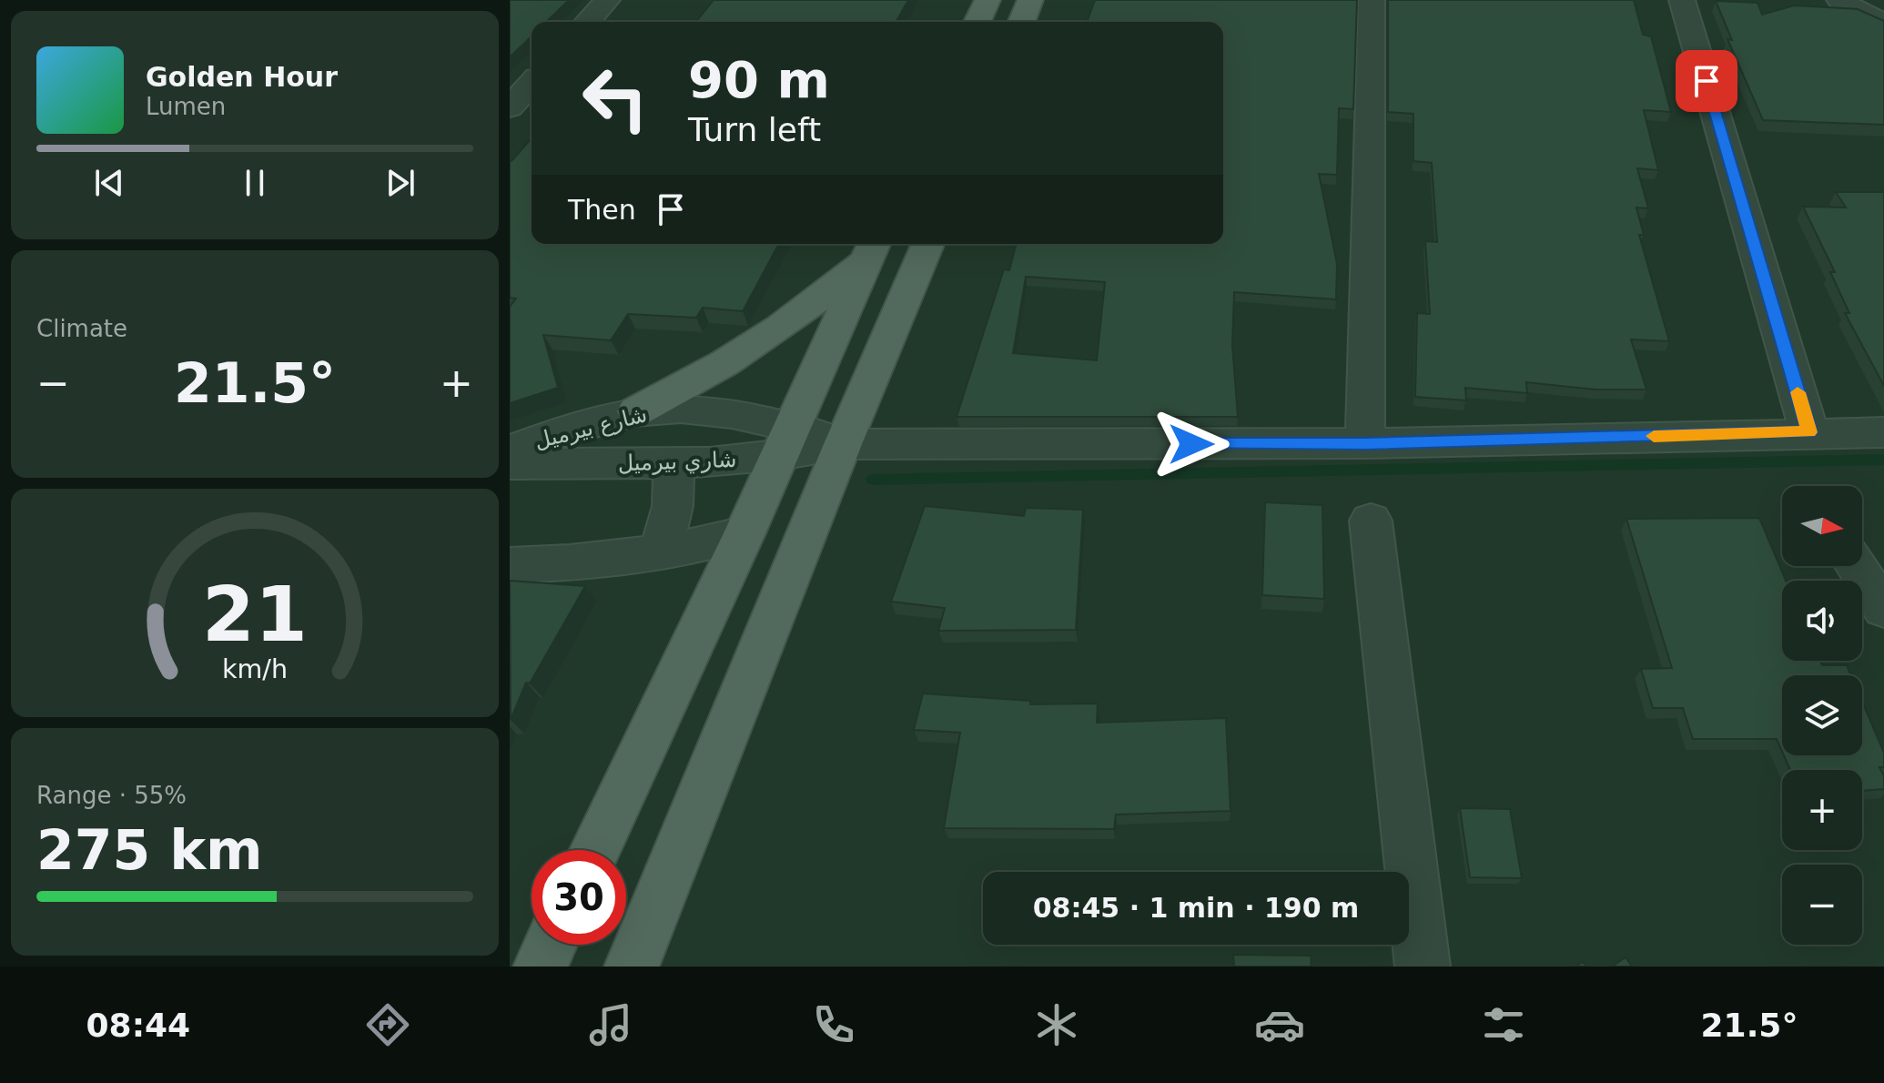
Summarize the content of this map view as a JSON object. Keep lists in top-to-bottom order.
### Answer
{
  "streets": {
    "street": ["شارع بيرميل", "شاري بيرميل"]
  },
  "crossings": [
    ["شارع بيرميل", "شاري بيرميل"]
  ],
  "north": "right",
  "page": {
    "turn": ["90 m", "Turn left"],
    "song": ["Golden Hour", "Lumen"],
    "then": "Then",
    "tile": [
      "Climate",
      ["Range · 55%", "275 km"]
    ],
    "heat": ["−", "21.5°", "+"],
    "map_buttons": ["+", "−"],
    "limit": "30",
    "trip": "08:45 · 1 min · 190 m",
    "tabs": ["08:44", "21.5°"],
    "gauge": ["21", "km/h"]
  }
}
